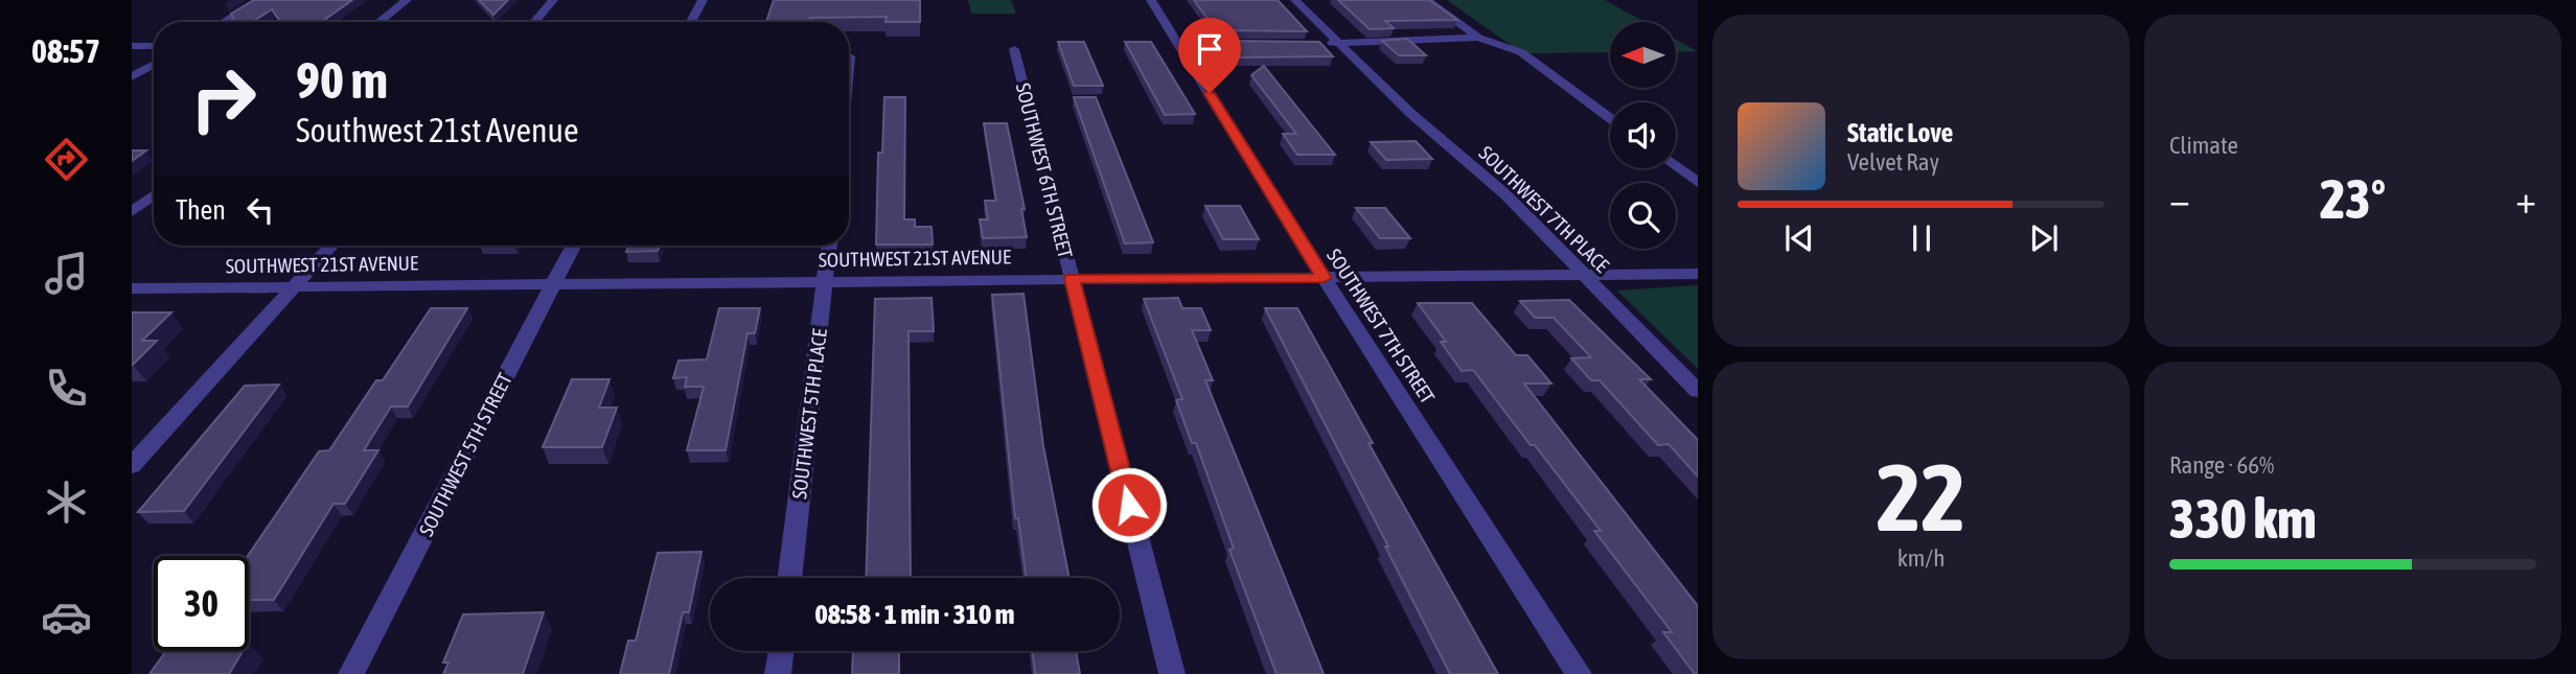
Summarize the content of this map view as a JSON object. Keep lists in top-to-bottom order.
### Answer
{
  "streets": {
    "street": [
      "SOUTHWEST 6TH STREET",
      "SOUTHWEST 7TH PLACE",
      "SOUTHWEST 21ST AVENUE",
      "SOUTHWEST 7TH STREET",
      "SOUTHWEST 5TH PLACE",
      "SOUTHWEST 5TH STREET"
    ]
  },
  "crossings": [
    ["SOUTHWEST 6TH STREET", "SOUTHWEST 21ST AVENUE"],
    ["SOUTHWEST 7TH PLACE", "SOUTHWEST 21ST AVENUE"],
    ["SOUTHWEST 21ST AVENUE", "SOUTHWEST 7TH STREET"],
    ["SOUTHWEST 21ST AVENUE", "SOUTHWEST 5TH PLACE"],
    ["SOUTHWEST 21ST AVENUE", "SOUTHWEST 5TH STREET"]
  ],
  "north": "left",
  "page": {
    "tabs": "08:57",
    "tile": [
      "Climate",
      ["22", "km/h"],
      ["Range · 66%", "330 km"]
    ],
    "turn": ["90 m", "Southwest 21st Avenue"],
    "song": ["Static Love", "Velvet Ray"],
    "heat": ["−", "23°", "+"],
    "then": "Then",
    "limit": "30",
    "trip": "08:58 · 1 min · 310 m"
  }
}
